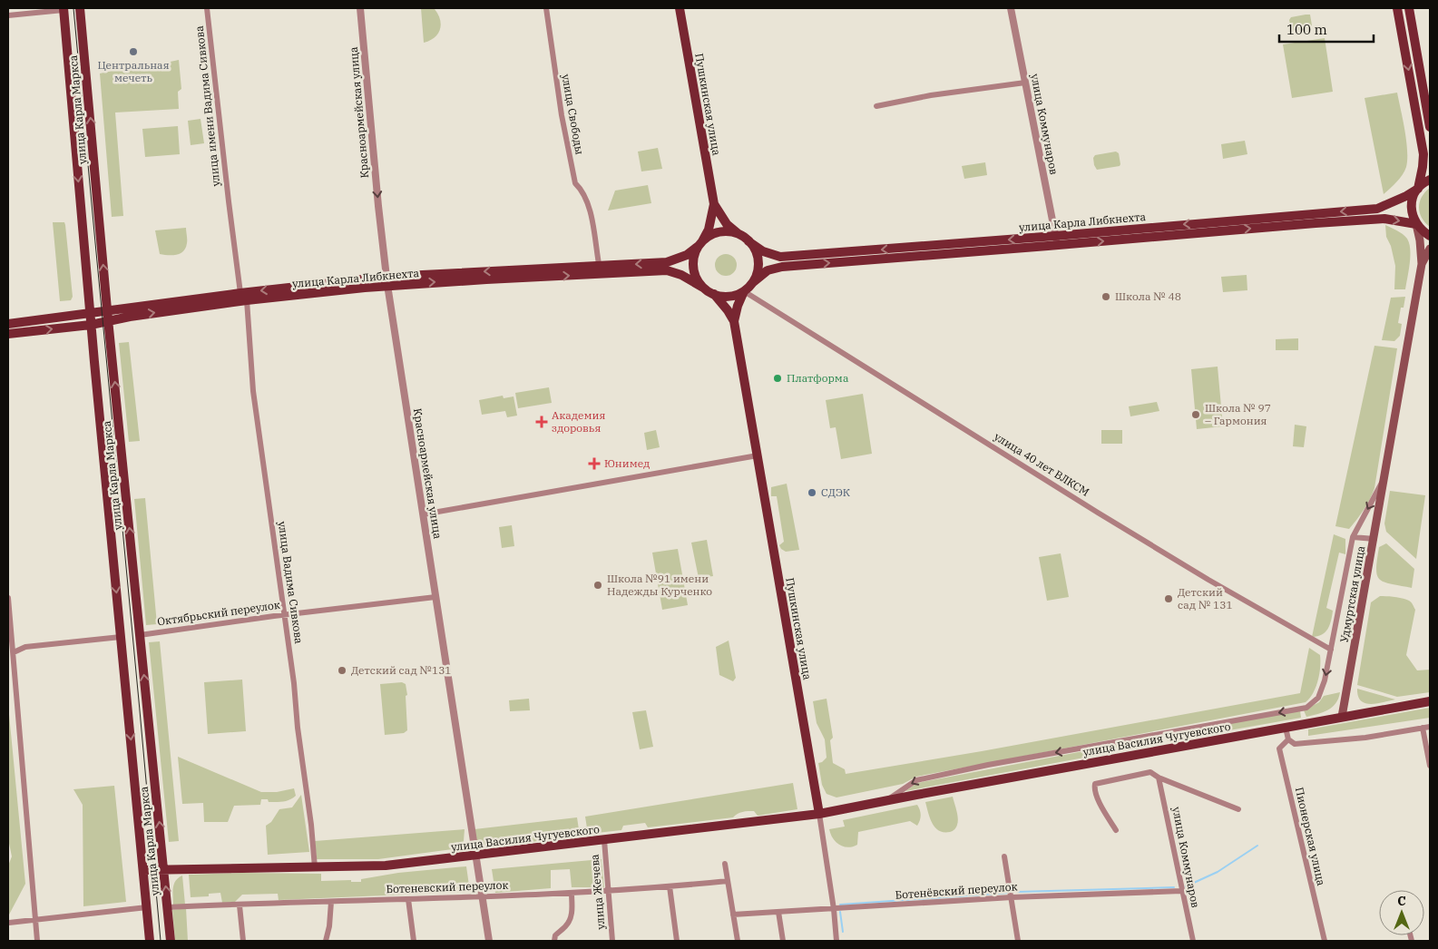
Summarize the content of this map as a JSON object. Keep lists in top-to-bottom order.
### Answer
{
  "streets": {
    "main road": [
      "Пушкинская улица",
      "улица Карла Маркса",
      "улица Карла Либкнехта",
      "Удмуртская улица",
      "улица Василия Чугуевского"
    ],
    "street": [
      "улица имени Вадима Сивкова",
      "Красноармейская улица",
      "улица Свободы",
      "улица Коммунаров",
      "улица 40 лет ВЛКСМ",
      "улица Вадима Сивкова",
      "Октябрьский переулок",
      "Пионерская улица",
      "Ботеневский переулок",
      "Ботенёвский переулок",
      "улица Жечева"
    ]
  },
  "crossings": [
    ["Пушкинская улица", "улица Карла Либкнехта"],
    ["Пушкинская улица", "улица 40 лет ВЛКСМ"],
    ["Пушкинская улица", "улица Василия Чугуевского"],
    ["Пушкинская улица", "Ботенёвский переулок"],
    ["улица имени Вадима Сивкова", "улица Карла Либкнехта"],
    ["улица Карла Маркса", "улица Карла Либкнехта"],
    ["улица Карла Маркса", "Октябрьский переулок"],
    ["улица Карла Маркса", "улица Василия Чугуевского"],
    ["улица Карла Маркса", "Ботеневский переулок"],
    ["Красноармейская улица", "улица Карла Либкнехта"],
    ["Красноармейская улица", "Октябрьский переулок"],
    ["Красноармейская улица", "улица Василия Чугуевского"],
    ["Красноармейская улица", "Ботеневский переулок"],
    ["улица Свободы", "улица Карла Либкнехта"],
    ["улица Коммунаров", "улица Карла Либкнехта"],
    ["улица Коммунаров", "Ботенёвский переулок"],
    ["улица Карла Либкнехта", "улица 40 лет ВЛКСМ"],
    ["улица Карла Либкнехта", "улица Вадима Сивкова"],
    ["улица Карла Либкнехта", "Удмуртская улица"],
    ["улица 40 лет ВЛКСМ", "Удмуртская улица"],
    ["улица Вадима Сивкова", "Октябрьский переулок"],
    ["улица Вадима Сивкова", "улица Василия Чугуевского"],
    ["Удмуртская улица", "улица Василия Чугуевского"],
    ["улица Василия Чугуевского", "улица Жечева"],
    ["Ботеневский переулок", "улица Жечева"]
  ],
  "places": {
    "other": [
      "Центральная мечеть",
      "Школа № 48",
      "Платформа",
      "Школа № 97 – Гармония",
      "СДЭК",
      "Школа №91 имени Надежды Курченко",
      "Детский сад № 131",
      "Детский сад №131"
    ],
    "health": ["Академия здоровья", "Юнимед"]
  },
  "scale_bar": "100 m",
  "north": "top"
}
